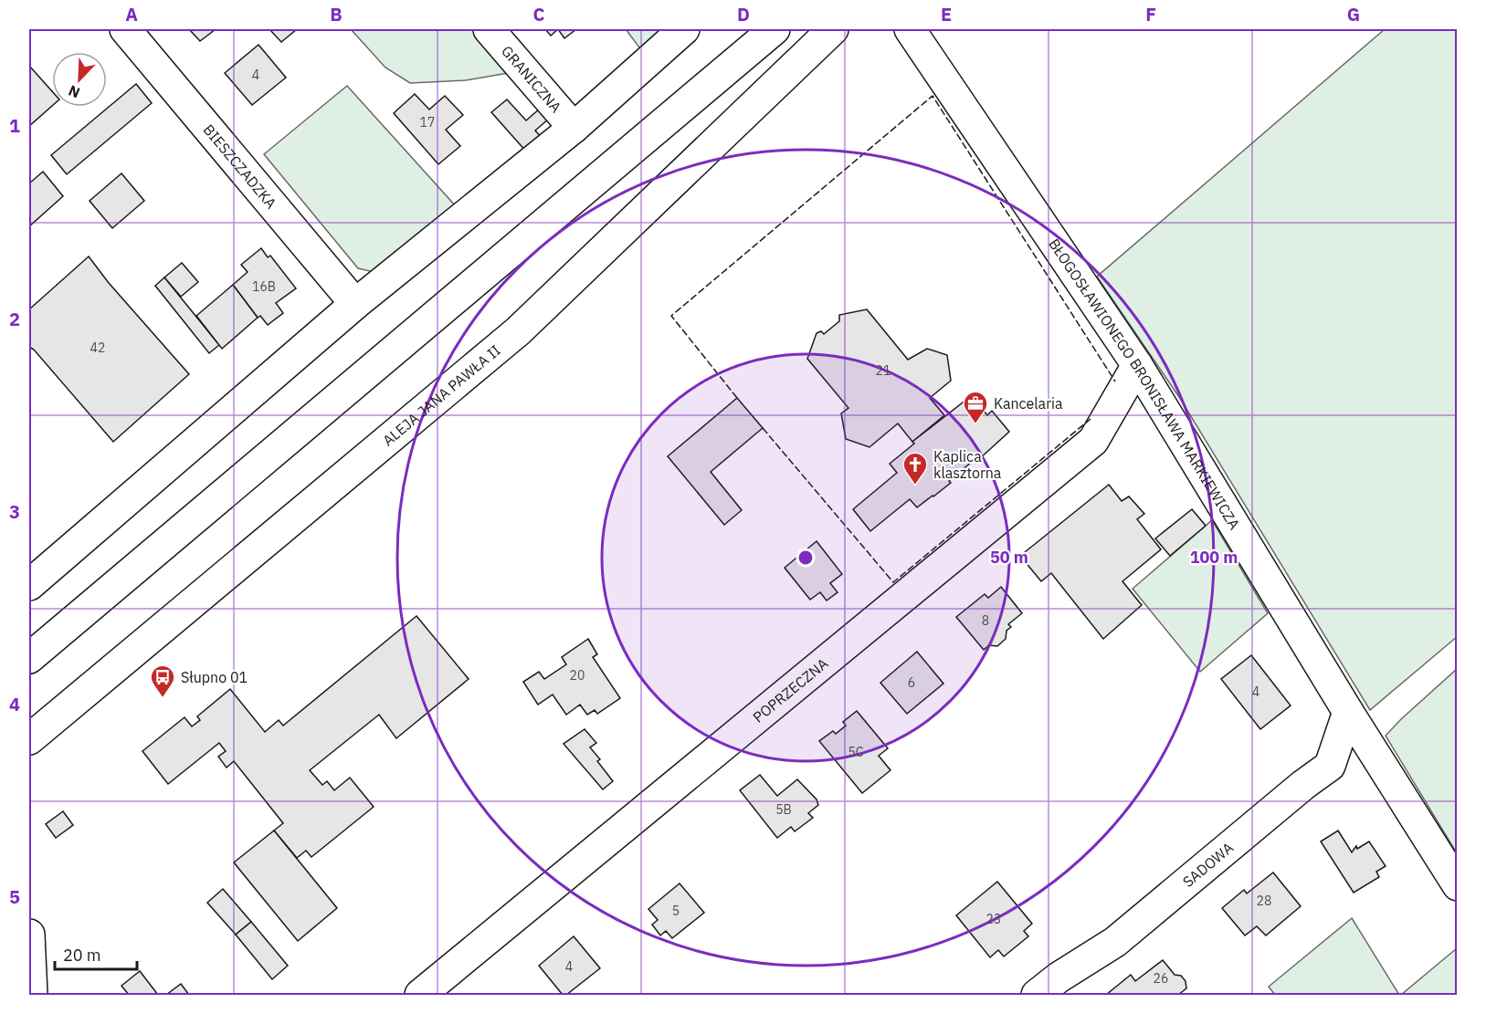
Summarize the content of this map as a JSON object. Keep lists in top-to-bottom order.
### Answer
{
  "streets": {
    "street": [
      "GRANICZNA",
      "BIESZCZADZKA",
      "BŁOGOSŁAWIONEGO BRONISŁAWA MARKIEWICZA",
      "ALEJA JANA PAWŁA II",
      "POPRZECZNA",
      "SADOWA"
    ]
  },
  "crossings": [
    ["BŁOGOSŁAWIONEGO BRONISŁAWA MARKIEWICZA", "POPRZECZNA"],
    ["BŁOGOSŁAWIONEGO BRONISŁAWA MARKIEWICZA", "SADOWA"]
  ],
  "places": {
    "office": ["Kancelaria"],
    "church": ["Kaplica klasztorna"],
    "bus stop": ["Słupno 01"]
  },
  "house_numbers": [
    "4",
    "17",
    "16B",
    "42",
    "21",
    "8",
    "20",
    "6",
    "4",
    "5C",
    "5B",
    "28",
    "5",
    "23",
    "4",
    "26"
  ],
  "scale_bar": "20 m",
  "north": "bottom left",
  "grid": {
    "columns": [
      "A",
      "B",
      "C",
      "D",
      "E",
      "F",
      "G"
    ],
    "rows": [
      "1",
      "2",
      "3",
      "4",
      "5"
    ]
  },
  "rings": ["50 m", "100 m"]
}
